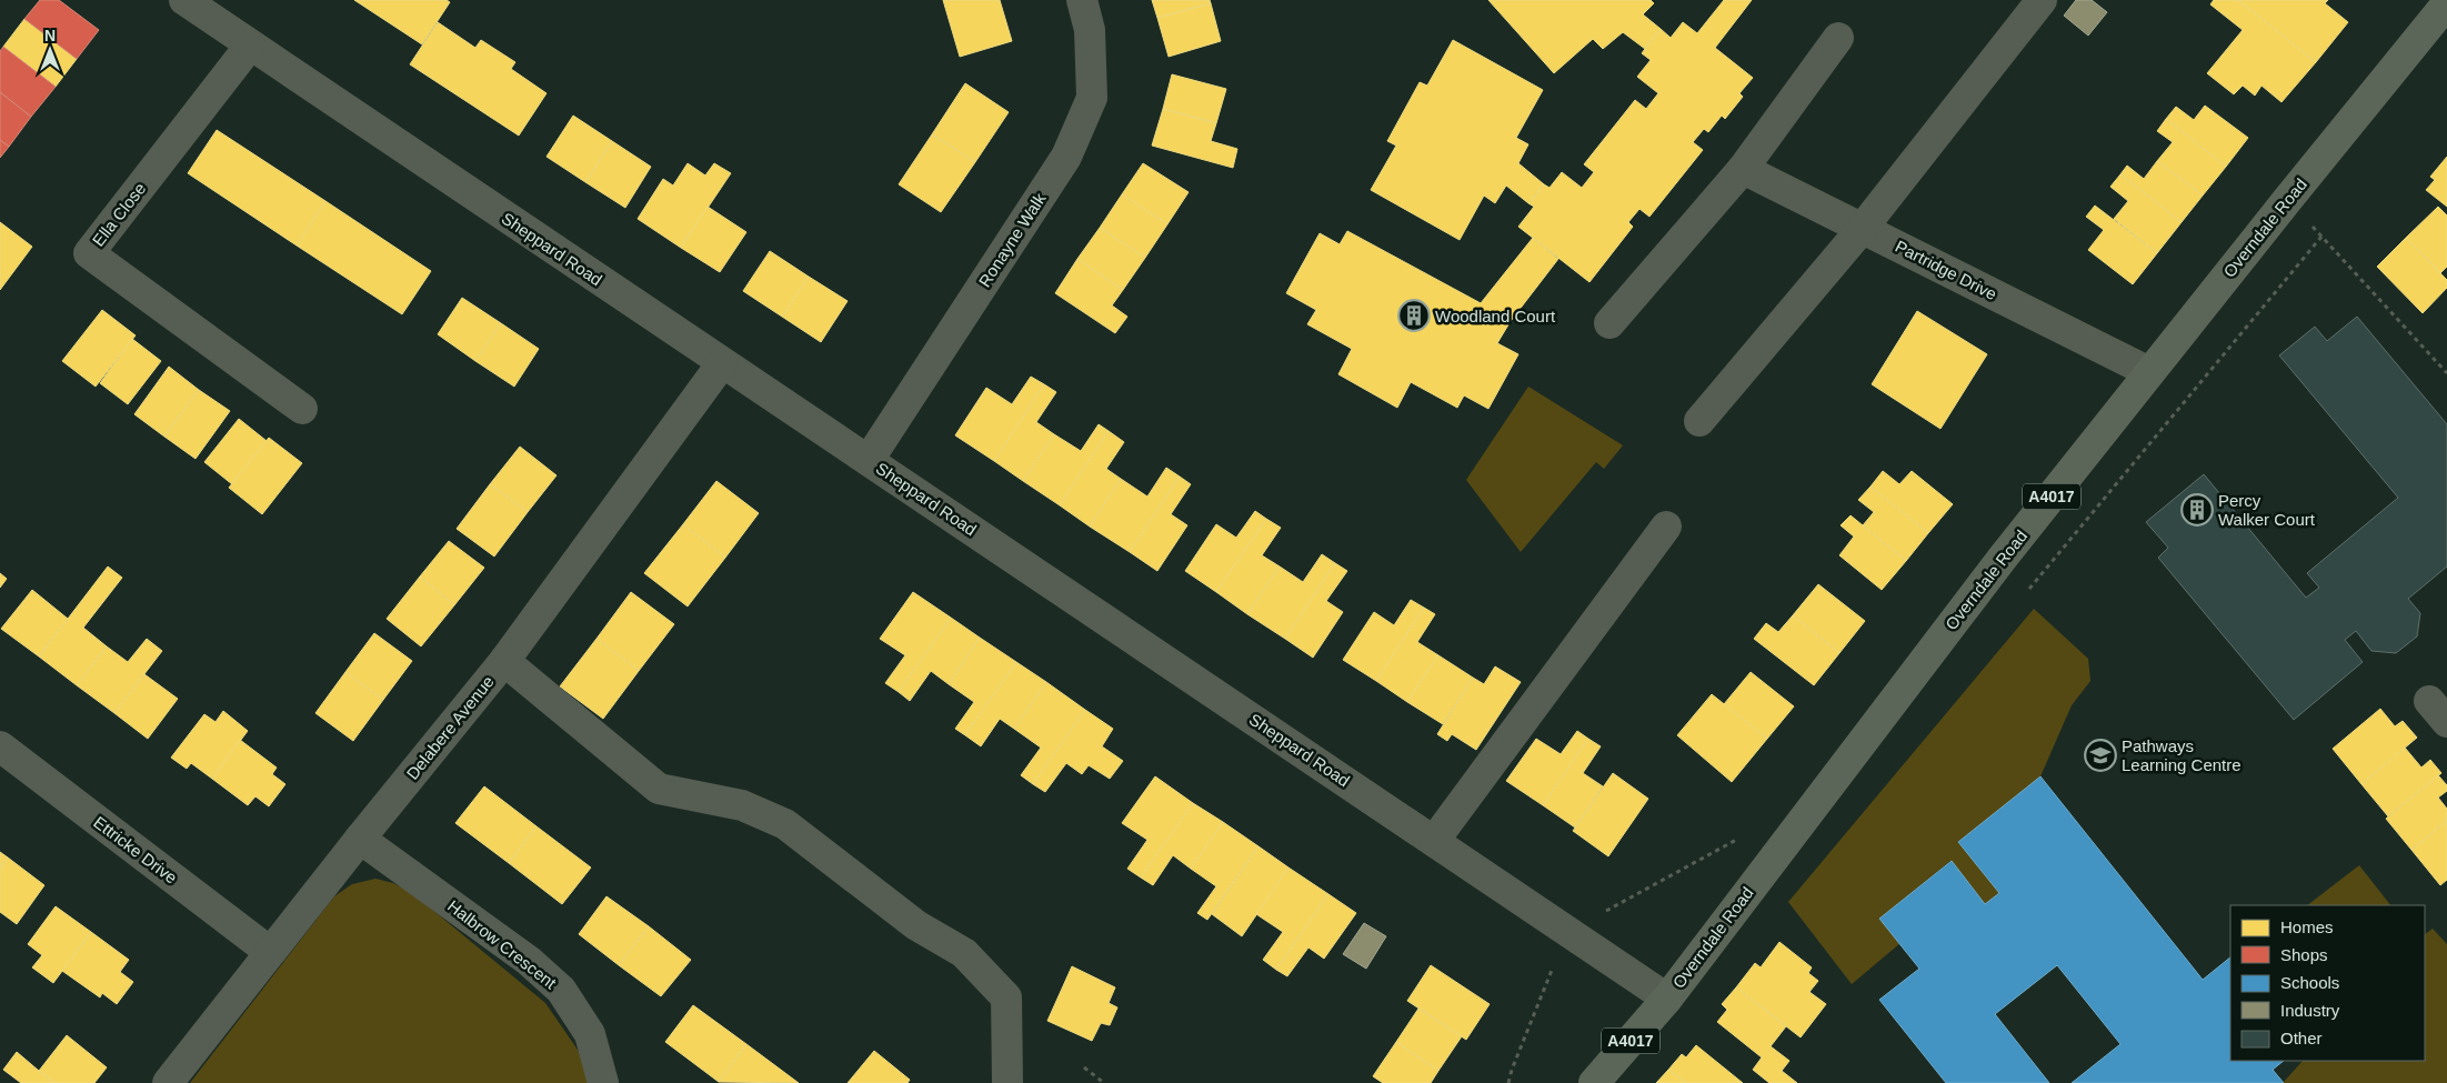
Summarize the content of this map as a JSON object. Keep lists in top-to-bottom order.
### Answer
{
  "streets": {
    "main road": ["Overndale Road", "A4017"],
    "street": [
      "Ella Close",
      "Ronayne Walk",
      "Sheppard Road",
      "Partridge Drive",
      "Delabere Avenue",
      "Ettricke Drive",
      "Halbrow Crescent"
    ]
  },
  "crossings": [
    ["Ella Close", "Sheppard Road"],
    ["Overndale Road", "Sheppard Road"],
    ["Overndale Road", "Partridge Drive"],
    ["Ronayne Walk", "Sheppard Road"],
    ["Sheppard Road", "Delabere Avenue"],
    ["Delabere Avenue", "Ettricke Drive"],
    ["Delabere Avenue", "Halbrow Crescent"]
  ],
  "places": {
    "building": ["Woodland Court", "Percy Walker Court"],
    "school or university": ["Pathways Learning Centre"]
  },
  "legend": [
    "Homes",
    "Shops",
    "Schools",
    "Industry",
    "Other"
  ],
  "north": "top"
}
